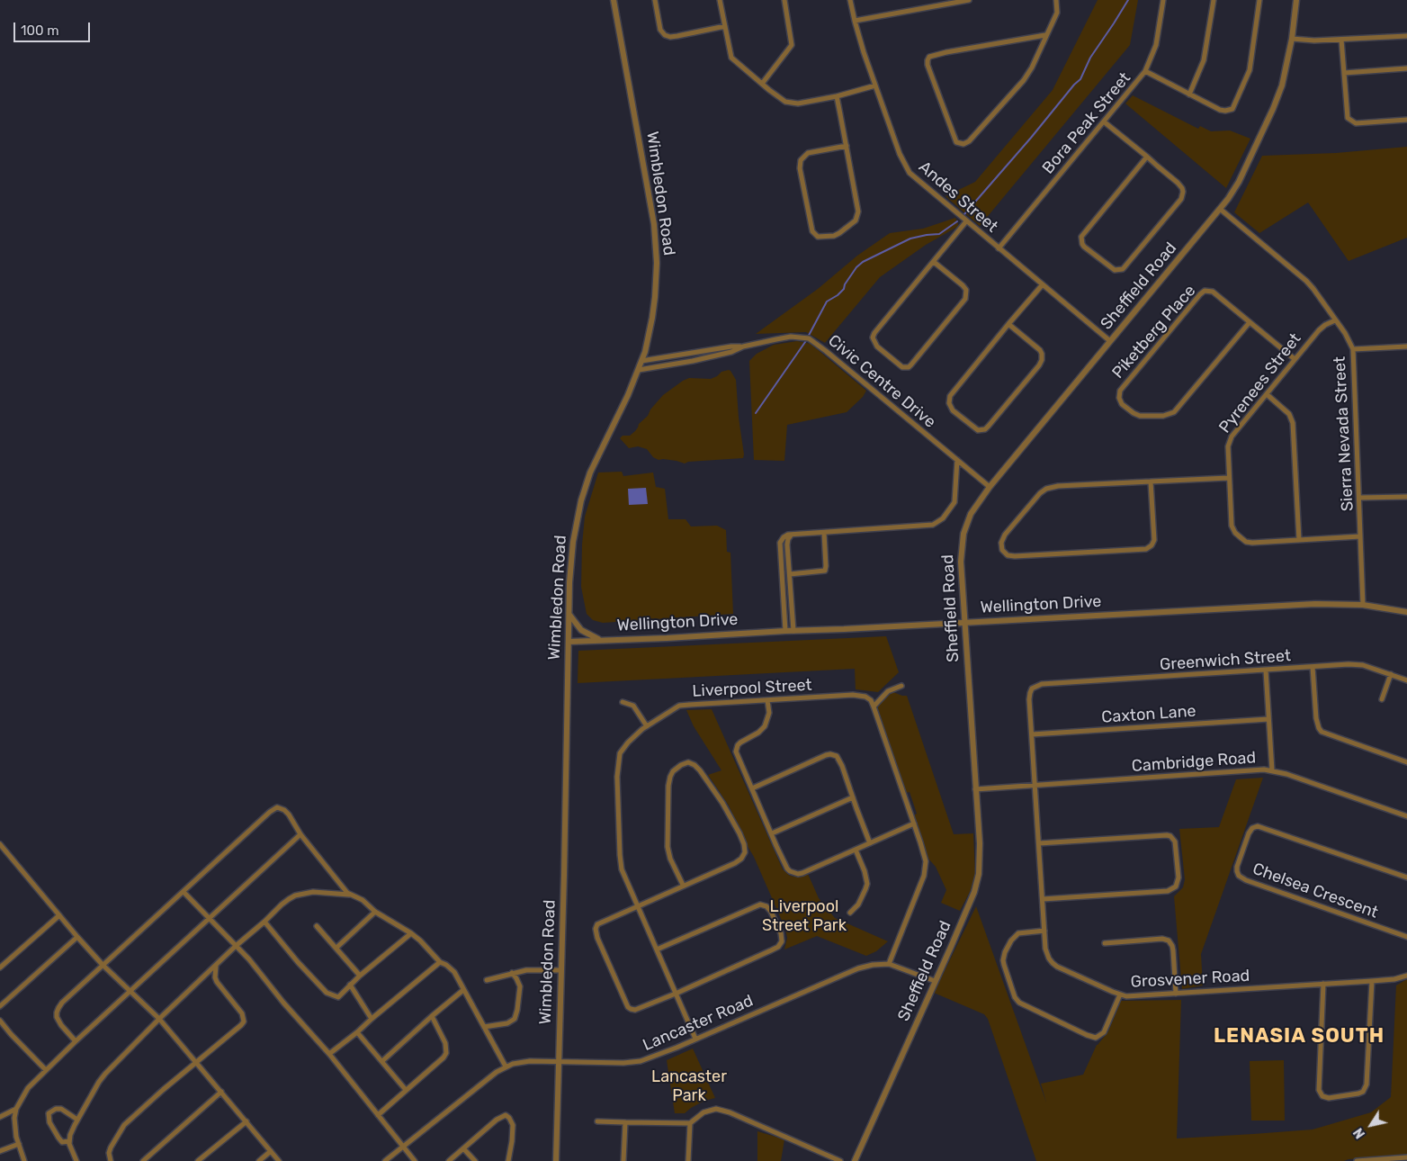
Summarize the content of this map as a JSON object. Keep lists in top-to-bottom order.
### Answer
{
  "streets": {
    "street": [
      "Bora Peak Street",
      "Wimbledon Road",
      "Andes Street",
      "Sheffield Road",
      "Piketberg Place",
      "Civic Centre Drive",
      "Pyrenees Street",
      "Sierra Nevada Street",
      "Wellington Drive",
      "Greenwich Street",
      "Liverpool Street",
      "Caxton Lane",
      "Cambridge Road",
      "Chelsea Crescent",
      "Grosvener Road",
      "Lancaster Road"
    ]
  },
  "crossings": [
    ["Bora Peak Street", "Andes Street"],
    ["Wimbledon Road", "Civic Centre Drive"],
    ["Wimbledon Road", "Wellington Drive"],
    ["Wimbledon Road", "Lancaster Road"],
    ["Andes Street", "Sheffield Road"],
    ["Sheffield Road", "Civic Centre Drive"],
    ["Sheffield Road", "Sierra Nevada Street"],
    ["Sheffield Road", "Wellington Drive"],
    ["Sheffield Road", "Cambridge Road"],
    ["Sheffield Road", "Lancaster Road"],
    ["Piketberg Place", "Pyrenees Street"],
    ["Pyrenees Street", "Sierra Nevada Street"],
    ["Sierra Nevada Street", "Wellington Drive"],
    ["Greenwich Street", "Grosvener Road"],
    ["Liverpool Street", "Lancaster Road"],
    ["Caxton Lane", "Grosvener Road"],
    ["Cambridge Road", "Grosvener Road"]
  ],
  "districts": ["LENASIA SOUTH"],
  "parks": ["Liverpool Street Park", "Lancaster Park"],
  "scale_bar": "100 m",
  "north": "bottom left"
}
